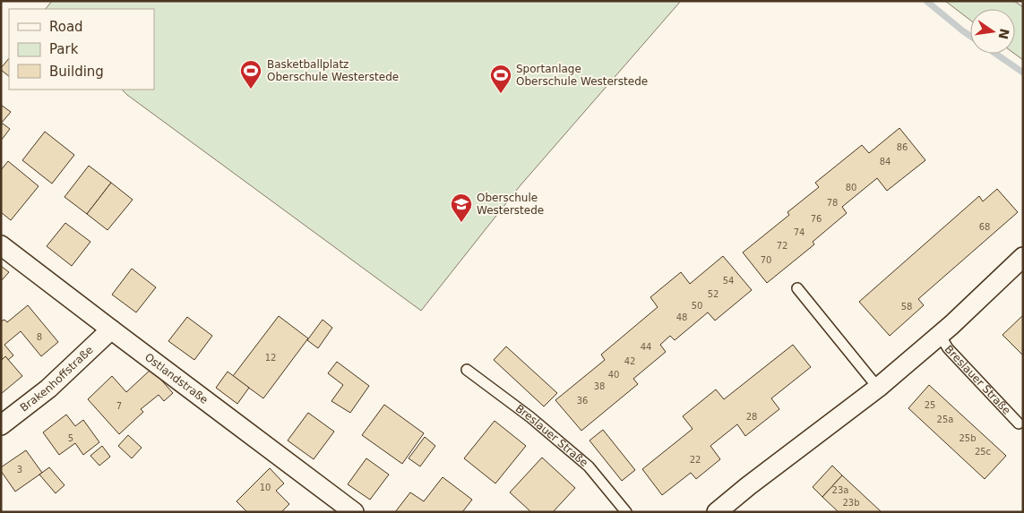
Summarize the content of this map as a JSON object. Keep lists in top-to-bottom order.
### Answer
{
  "streets": {
    "street": ["Brakenhoffstraße", "Ostlandstraße", "Breslauer Straße"]
  },
  "crossings": [
    ["Brakenhoffstraße", "Ostlandstraße"]
  ],
  "places": {
    "sports": ["Basketballplatz Oberschule Westerstede", "Sportanlage Oberschule Westerstede"],
    "school or university": ["Oberschule Westerstede"]
  },
  "house_numbers": [
    "86",
    "84",
    "80",
    "78",
    "76",
    "68",
    "74",
    "72",
    "70",
    "54",
    "52",
    "50",
    "58",
    "48",
    "8",
    "44",
    "12",
    "42",
    "40",
    "38",
    "36",
    "25",
    "7",
    "28",
    "25a",
    "5",
    "25b",
    "25c",
    "22",
    "3",
    "10",
    "23a",
    "23b"
  ],
  "legend": ["Road", "Park", "Building"],
  "north": "right"
}
